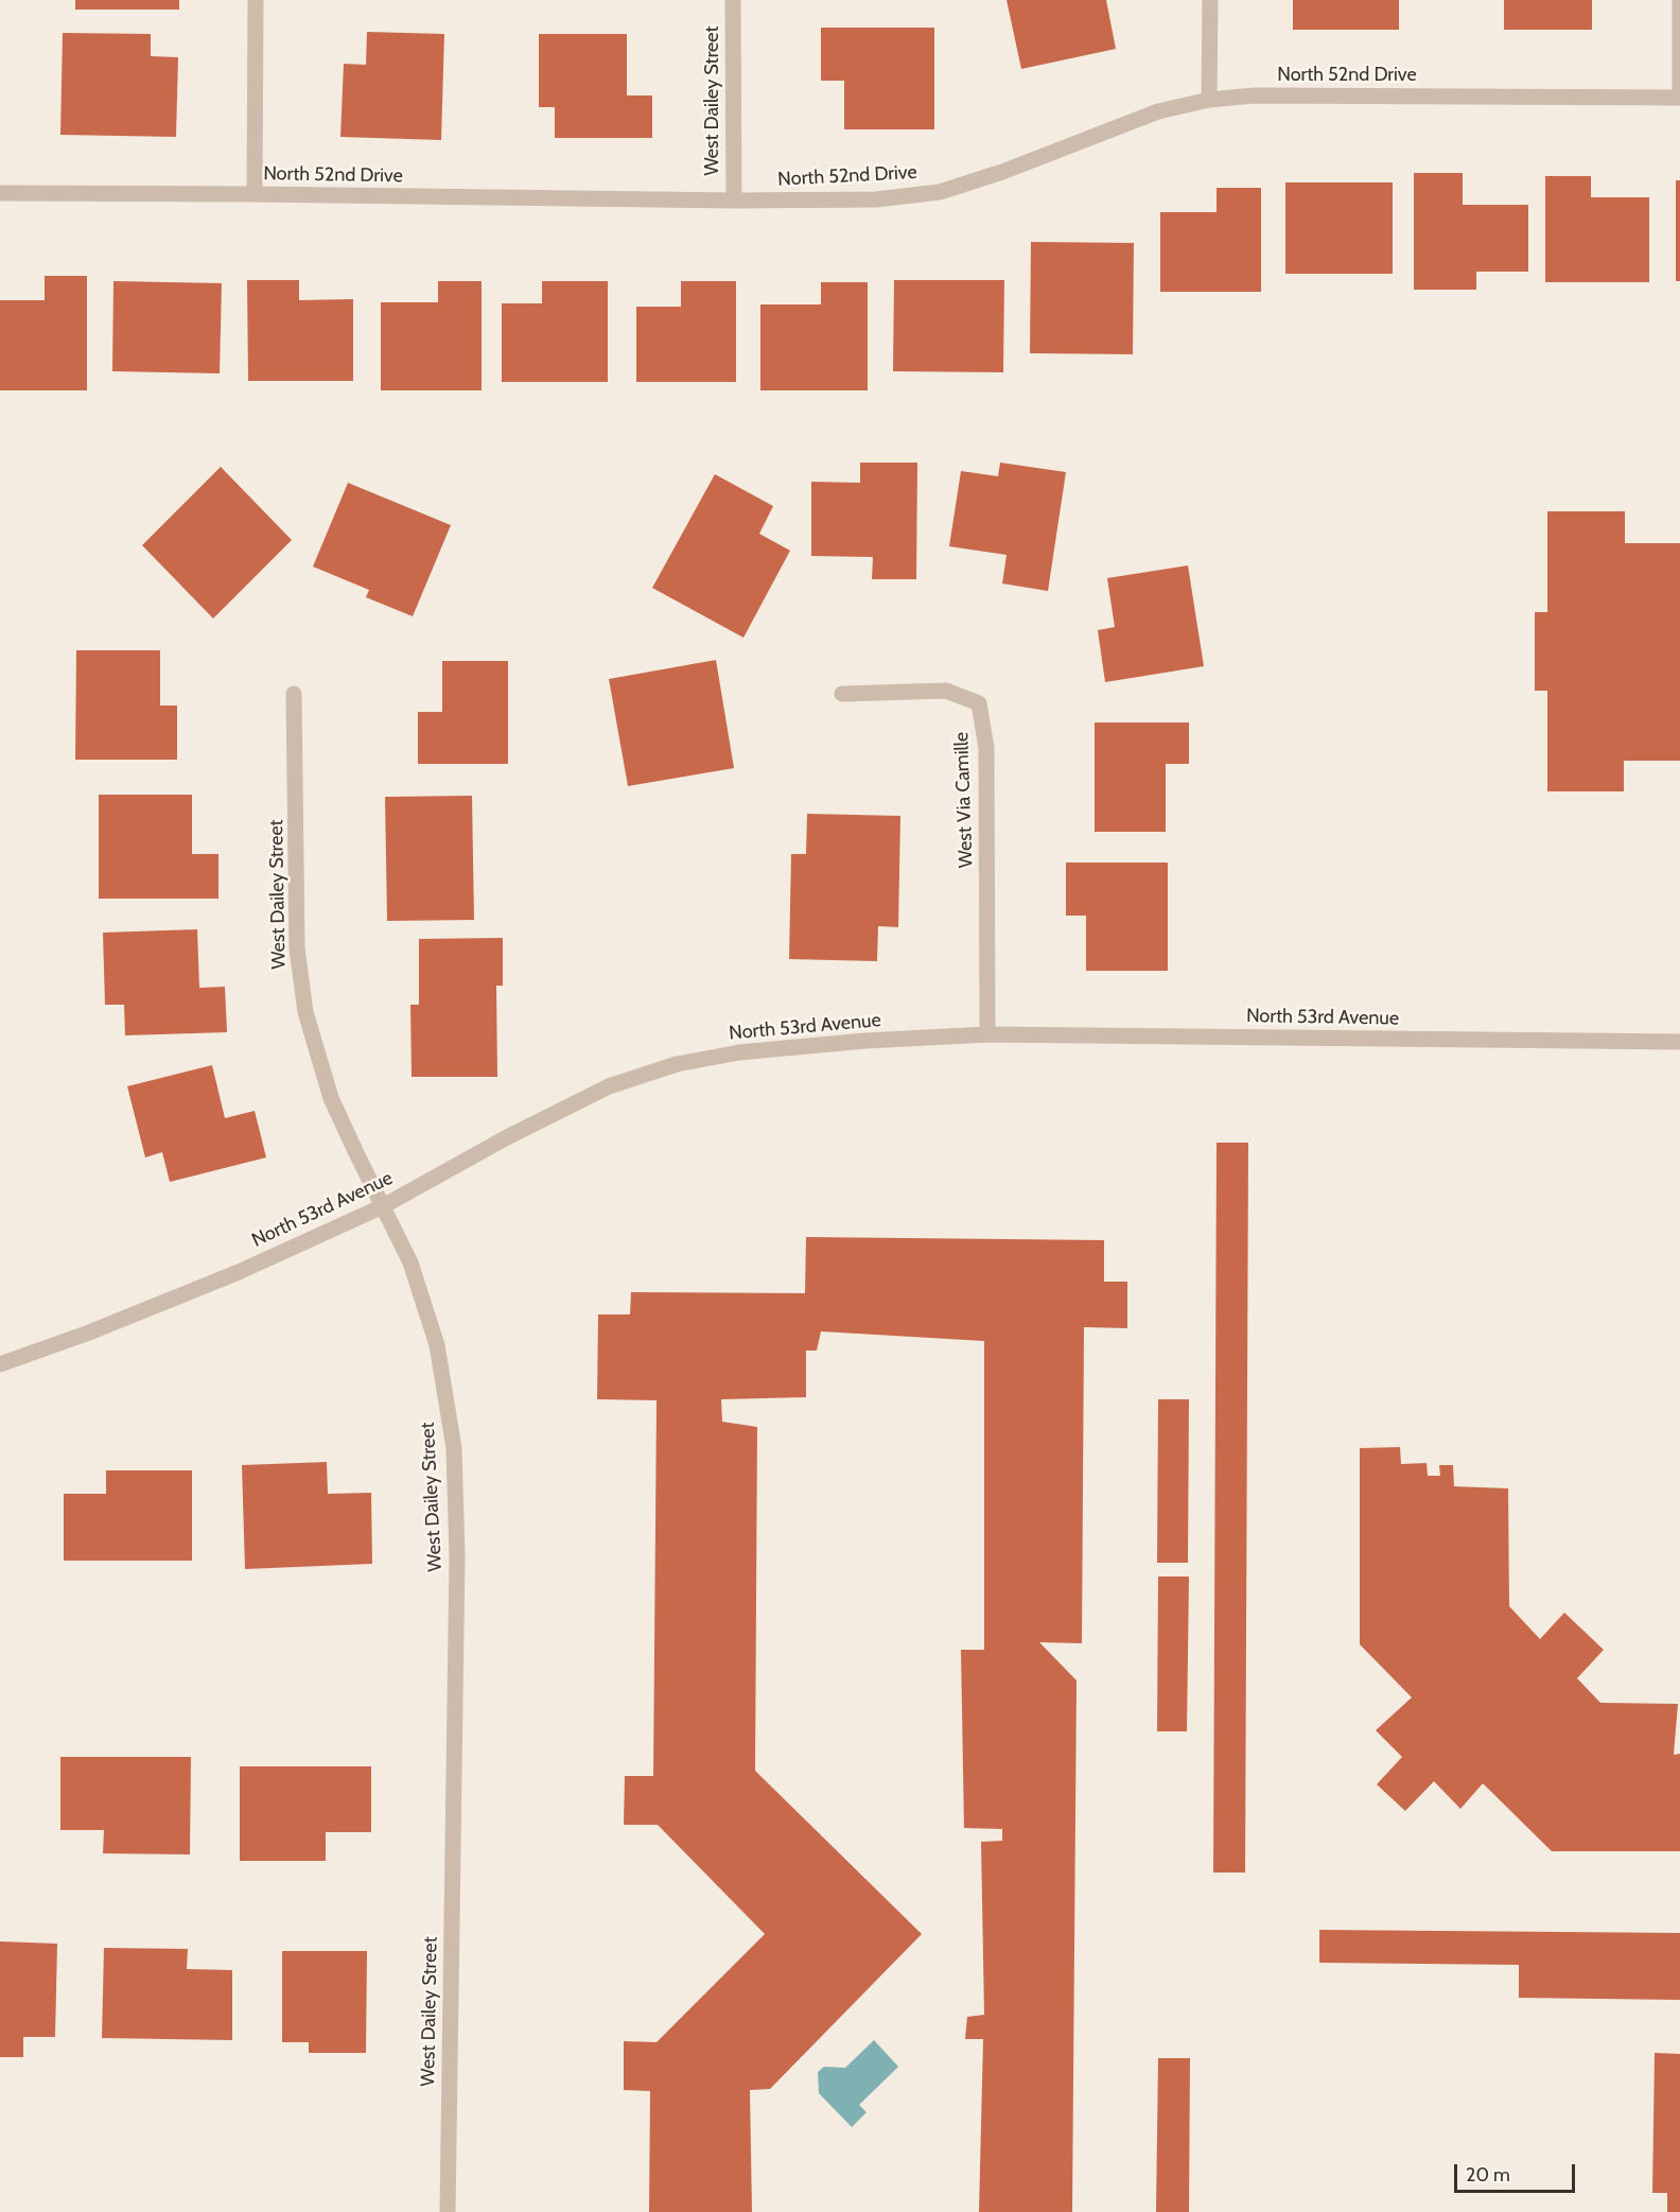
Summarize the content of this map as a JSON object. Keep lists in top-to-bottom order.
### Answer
{
  "streets": {
    "street": [
      "North 52nd Drive",
      "West Dailey Street",
      "West Via Camille",
      "North 53rd Avenue"
    ]
  },
  "crossings": [
    ["North 52nd Drive", "West Dailey Street"],
    ["West Dailey Street", "North 53rd Avenue"],
    ["West Via Camille", "North 53rd Avenue"]
  ],
  "scale_bar": "20 m"
}
